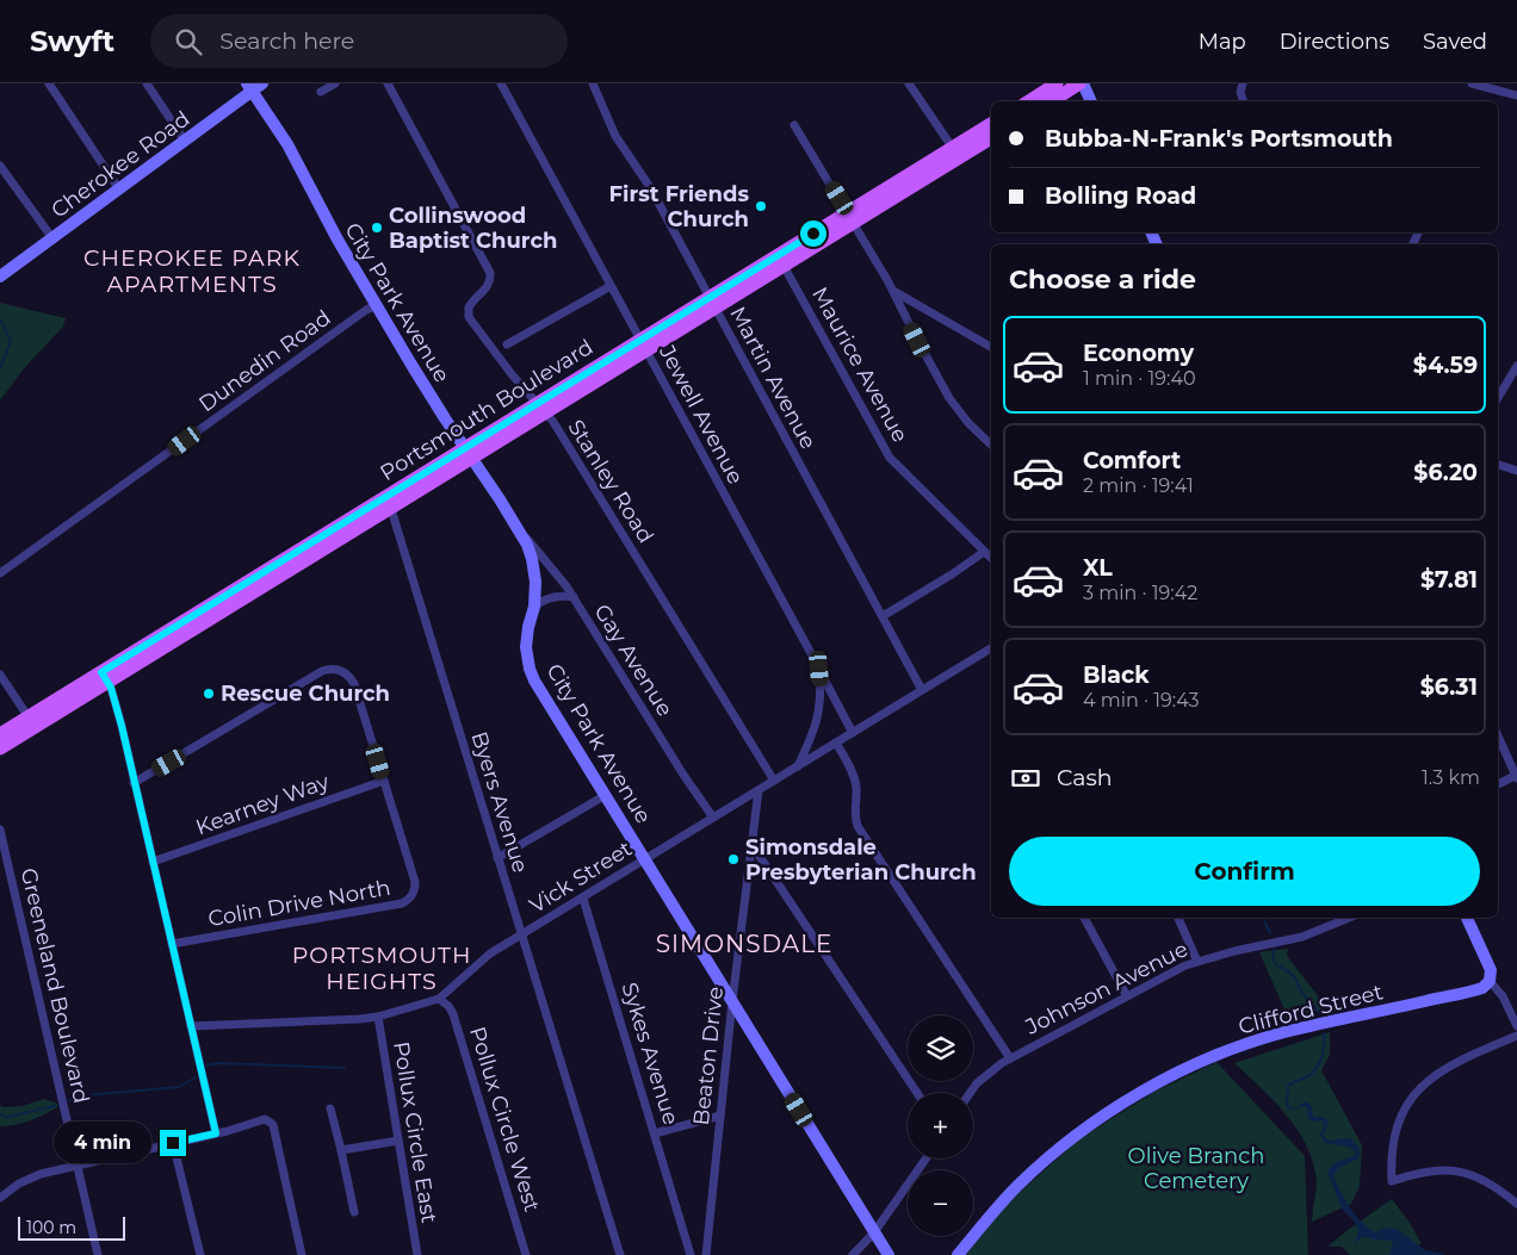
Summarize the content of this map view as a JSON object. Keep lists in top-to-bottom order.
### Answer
{
  "streets": {
    "main road": ["Portsmouth Boulevard"],
    "street": [
      "Cherokee Road",
      "City Park Avenue",
      "Dunedin Road",
      "Maurice Avenue",
      "Martin Avenue",
      "Jewell Avenue",
      "Stanley Road",
      "Gay Avenue",
      "Byers Avenue",
      "Kearney Way",
      "Vick Street",
      "Colin Drive North",
      "Greeneland Boulevard",
      "Johnson Avenue",
      "Clifford Street",
      "Sykes Avenue",
      "Beaton Drive",
      "Pollux Circle West",
      "Pollux Circle East"
    ]
  },
  "crossings": [
    ["Cherokee Road", "City Park Avenue"],
    ["City Park Avenue", "Dunedin Road"],
    ["City Park Avenue", "Portsmouth Boulevard"],
    ["City Park Avenue", "Gay Avenue"],
    ["City Park Avenue", "Vick Street"],
    ["City Park Avenue", "Beaton Drive"],
    ["Maurice Avenue", "Portsmouth Boulevard"],
    ["Martin Avenue", "Portsmouth Boulevard"],
    ["Martin Avenue", "Vick Street"],
    ["Portsmouth Boulevard", "Jewell Avenue"],
    ["Portsmouth Boulevard", "Stanley Road"],
    ["Portsmouth Boulevard", "Byers Avenue"],
    ["Jewell Avenue", "Vick Street"],
    ["Stanley Road", "Vick Street"],
    ["Gay Avenue", "Vick Street"],
    ["Byers Avenue", "Vick Street"],
    ["Kearney Way", "Colin Drive North"],
    ["Vick Street", "Sykes Avenue"],
    ["Vick Street", "Beaton Drive"],
    ["Vick Street", "Pollux Circle West"],
    ["Vick Street", "Pollux Circle East"]
  ],
  "districts": ["CHEROKEE PARK APARTMENTS", "SIMONSDALE", "PORTSMOUTH HEIGHTS"],
  "parks": ["Olive Branch Cemetery"],
  "places": [
    "First Friends Church",
    "Collinswood Baptist Church",
    "Rescue Church",
    "Simonsdale Presbyterian Church"
  ],
  "scale_bar": "100 m",
  "page": {
    "header": "Swyft",
    "search": "Search here",
    "nav": ["Map", "Directions", "Saved"],
    "banner": ["Bubba-N-Frank's Portsmouth", "Bolling Road"],
    "heading": "Choose a ride",
    "list": [
      {
        "name": "Economy",
        "note": "1 min · 19:40",
        "value": "$4.59"
      },
      {
        "name": "Comfort",
        "note": "2 min · 19:41",
        "value": "$6.20"
      },
      {
        "name": "XL",
        "note": "3 min · 19:42",
        "value": "$7.81"
      },
      {
        "name": "Black",
        "note": "4 min · 19:43",
        "value": "$6.31"
      }
    ],
    "pay": ["Cash", "1.3 km"],
    "buttons": "Confirm",
    "map_buttons": ["+", "−"],
    "bubble": "4 min",
    "scale": "100 m"
  }
}
